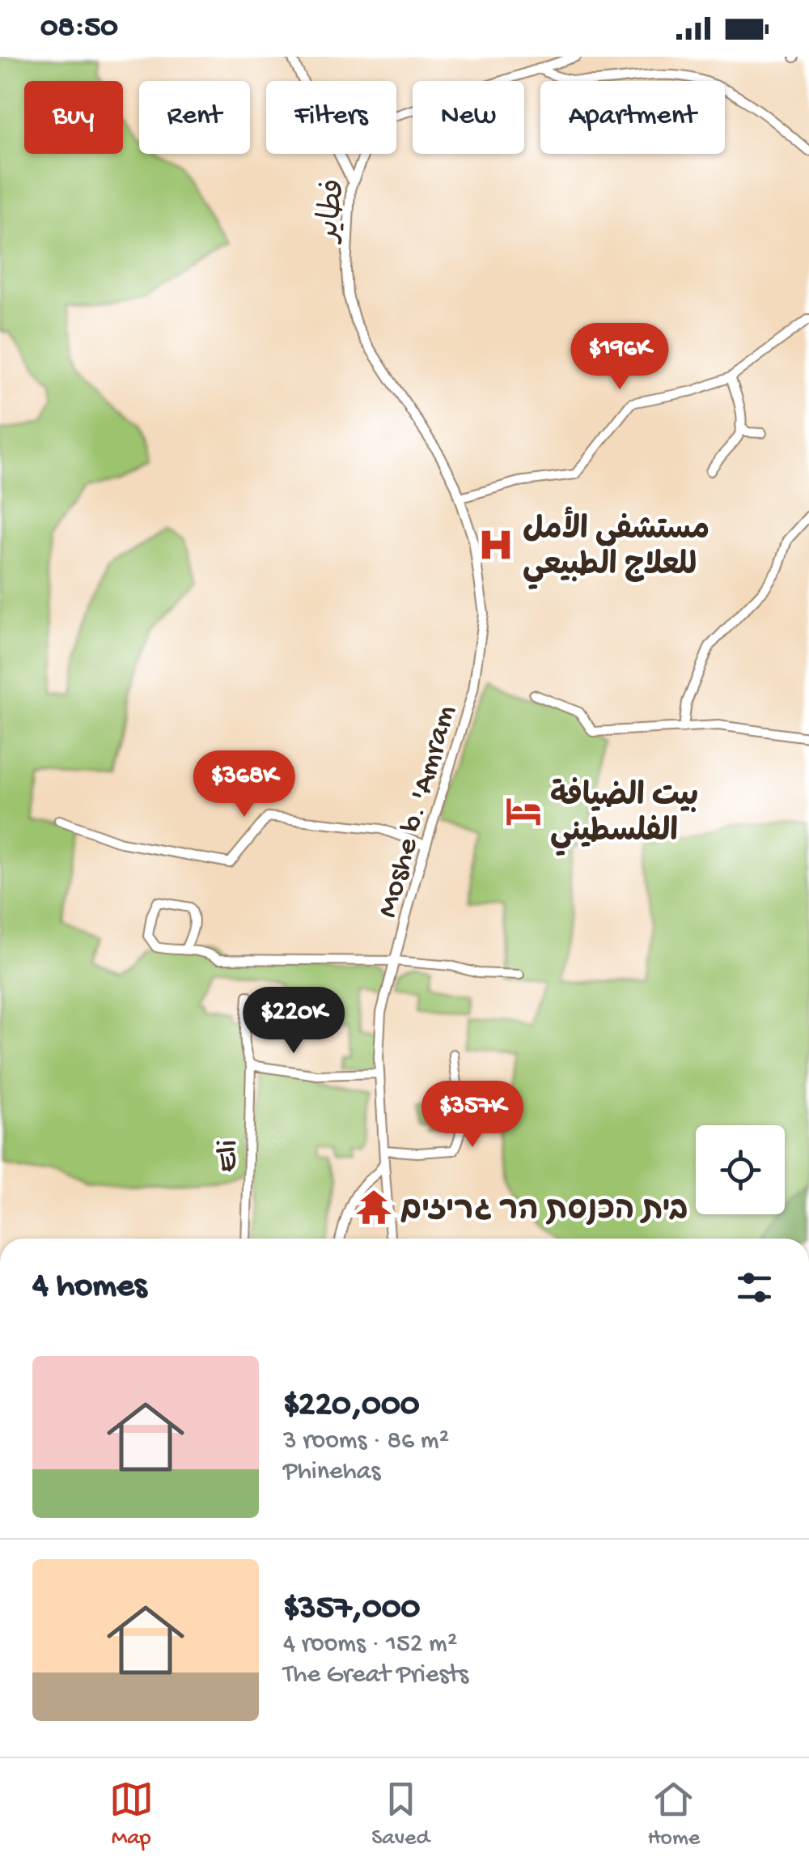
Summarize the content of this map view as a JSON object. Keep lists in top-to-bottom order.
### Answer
{
  "streets": {
    "street": ["فطاير", "Moshe b. 'Amram", "Eli"]
  },
  "crossings": [
    ["فطاير", "Moshe b. 'Amram"]
  ],
  "places": {
    "hospital": ["مستشفى الأمل للعلاج الطبيعي"],
    "hotel": ["بيت الضيافة الفلسطيني"],
    "temple": ["בית הכנסת הר גריזים"]
  },
  "page": {
    "status": "08:50",
    "chip": [
      "Buy",
      "Rent",
      "Filters",
      "New",
      "Apartment"
    ],
    "price": [
      "$196K",
      "$368K",
      "$220K",
      "$357K"
    ],
    "heading": "4 homes",
    "list": [
      {
        "name": "$220,000",
        "note": "3 rooms · 86 m² · Phinehas"
      },
      {
        "name": "$357,000",
        "note": "4 rooms · 152 m² · The Great Priests"
      }
    ],
    "tabs": ["Map", "Saved", "Home"]
  }
}
